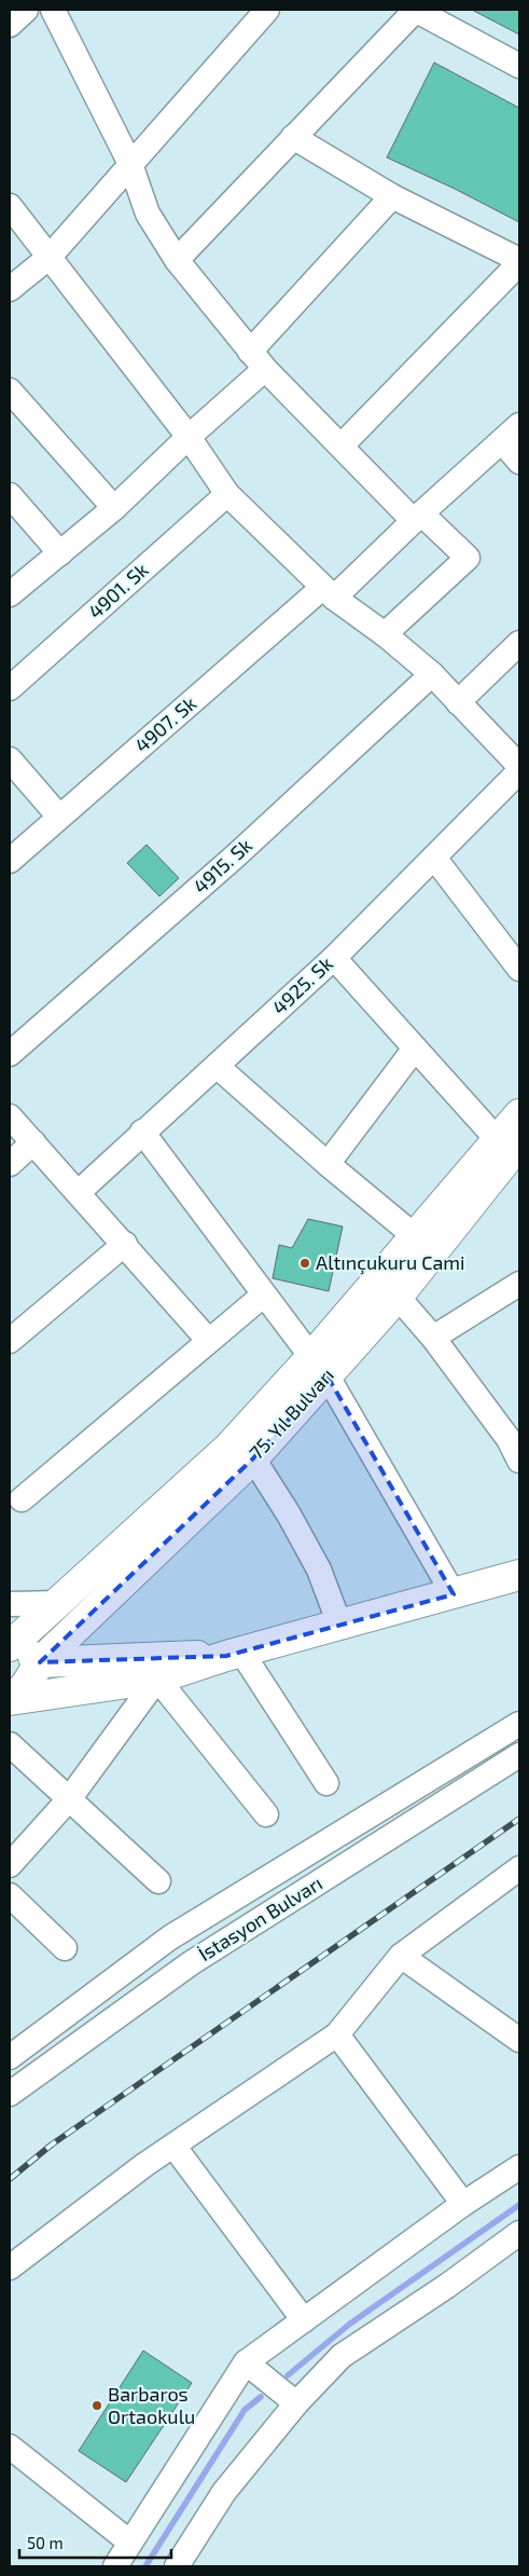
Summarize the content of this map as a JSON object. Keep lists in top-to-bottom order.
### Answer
{
  "streets": {
    "main road": ["75. Yıl Bulvarı"],
    "street": [
      "4901. Sk",
      "4907. Sk",
      "4915. Sk",
      "4925. Sk",
      "İstasyon Bulvarı"
    ]
  },
  "places": ["Altınçukuru Cami", "Barbaros Ortaokulu"],
  "scale_bar": "50 m"
}
